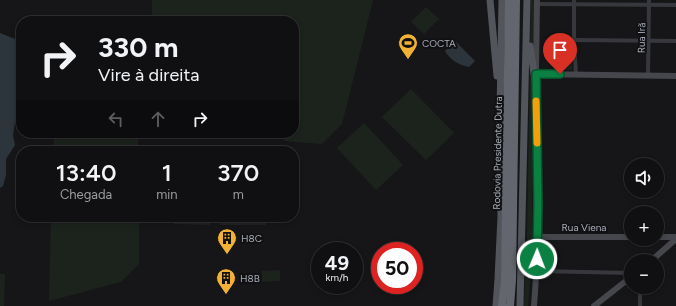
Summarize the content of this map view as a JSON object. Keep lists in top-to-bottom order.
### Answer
{
  "streets": {
    "highway": ["Rodovia Presidente Dutra"],
    "main road": ["Rua Viena"],
    "street": ["Rua Irã"]
  },
  "places": {
    "sports": ["COCTA"],
    "building": ["H8C", "H8B"]
  },
  "page": {
    "turn": ["330 m", "Vire à direita"],
    "eta": [
      "13:40",
      "Chegada",
      "1",
      "min",
      "370",
      "m"
    ],
    "map_buttons": ["+", "−"],
    "speed": "49 km/h",
    "limit": "50"
  }
}
